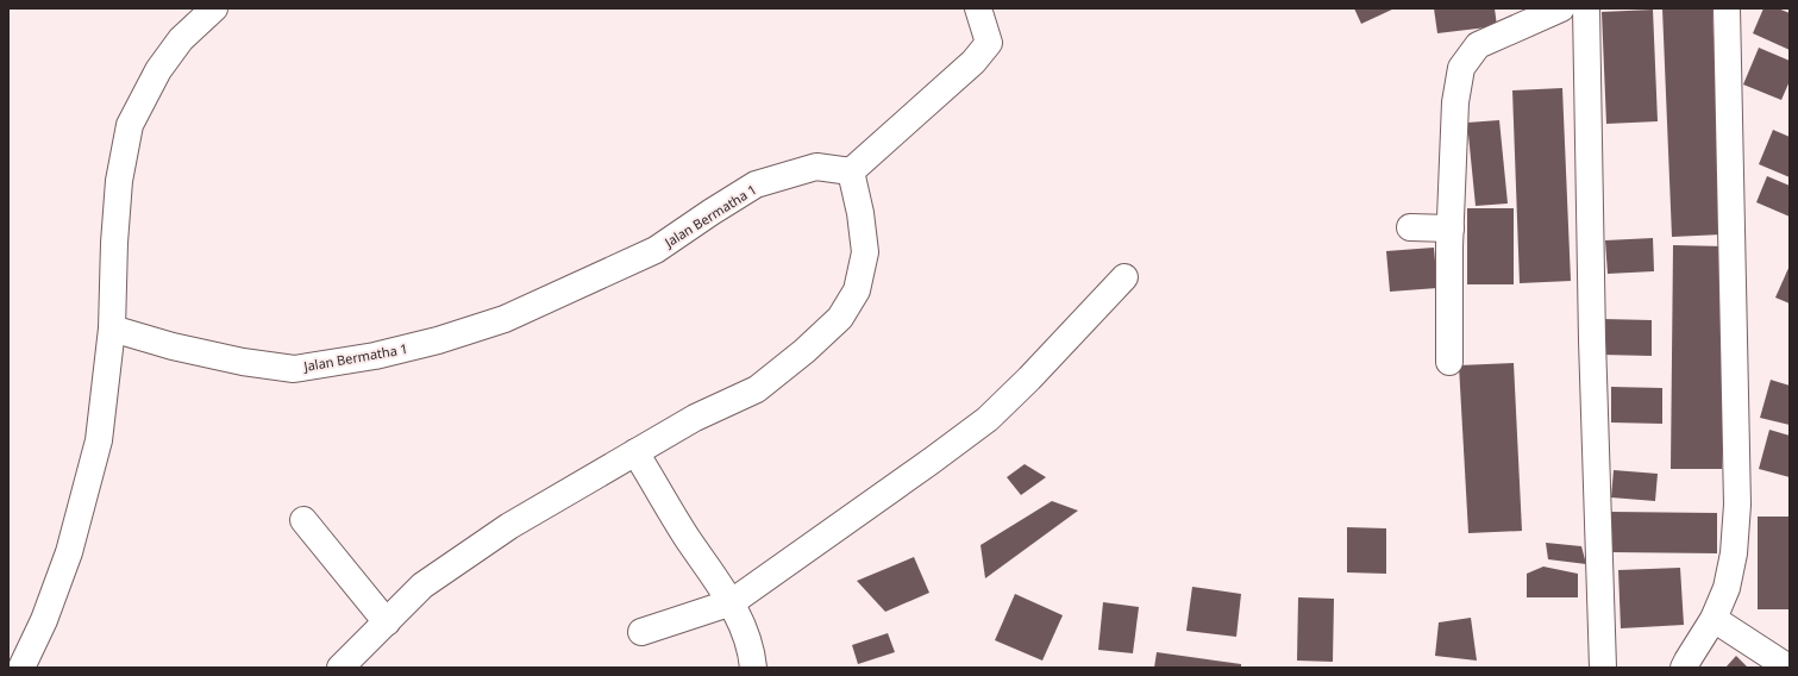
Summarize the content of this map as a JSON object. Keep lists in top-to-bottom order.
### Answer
{
  "streets": {
    "street": ["Jalan Bermatha 1"]
  }
}
